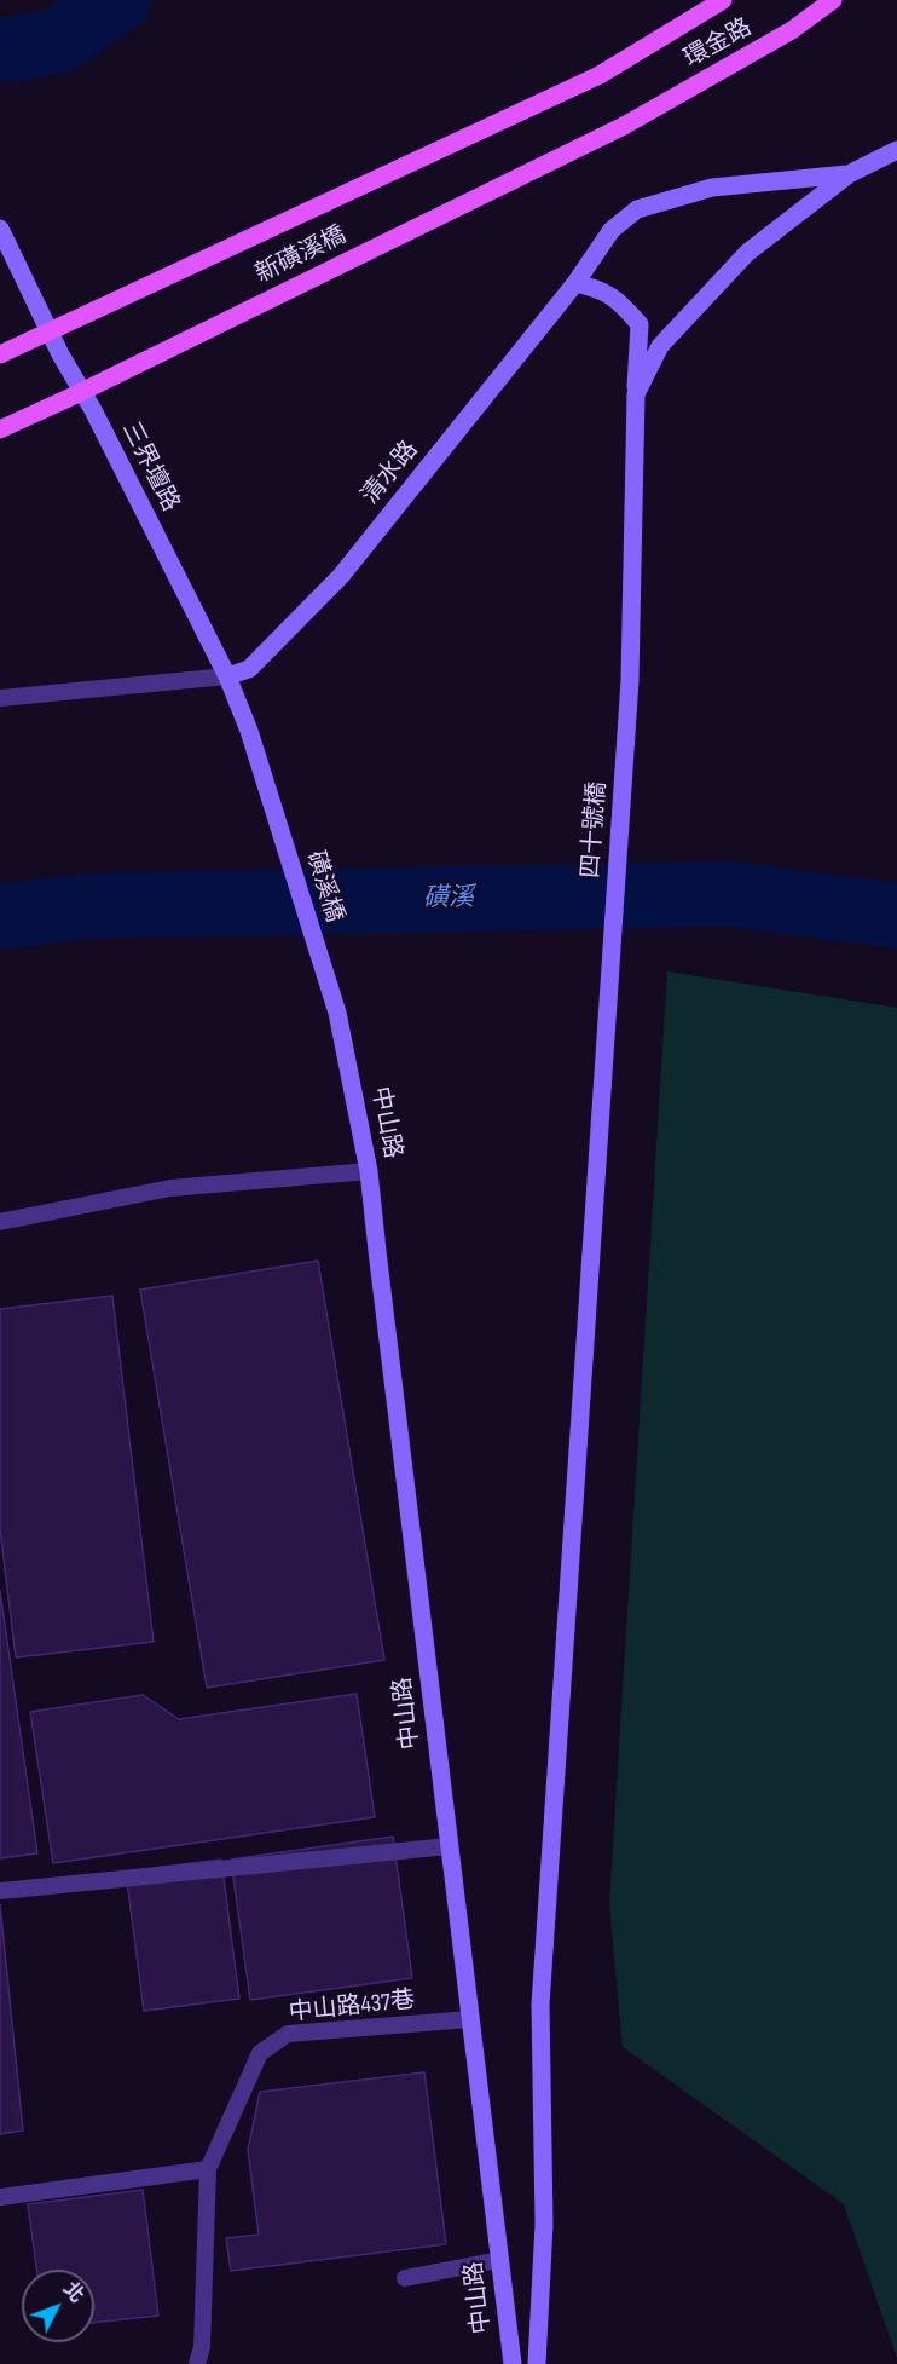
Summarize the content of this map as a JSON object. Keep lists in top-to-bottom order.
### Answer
{
  "streets": {
    "main road": ["環金路", "新磺溪橋"],
    "street": [
      "三界壇路",
      "清水路",
      "四十號橋",
      "磺溪橋",
      "中山路"
    ],
    "lane": ["中山路437巷"]
  },
  "crossings": [
    ["環金路", "新磺溪橋"],
    ["三界壇路", "清水路"],
    ["三界壇路", "磺溪橋"],
    ["清水路", "四十號橋"],
    ["磺溪橋", "中山路"],
    ["中山路", "中山路437巷"]
  ],
  "water": ["磺溪"],
  "north": "top right"
}
